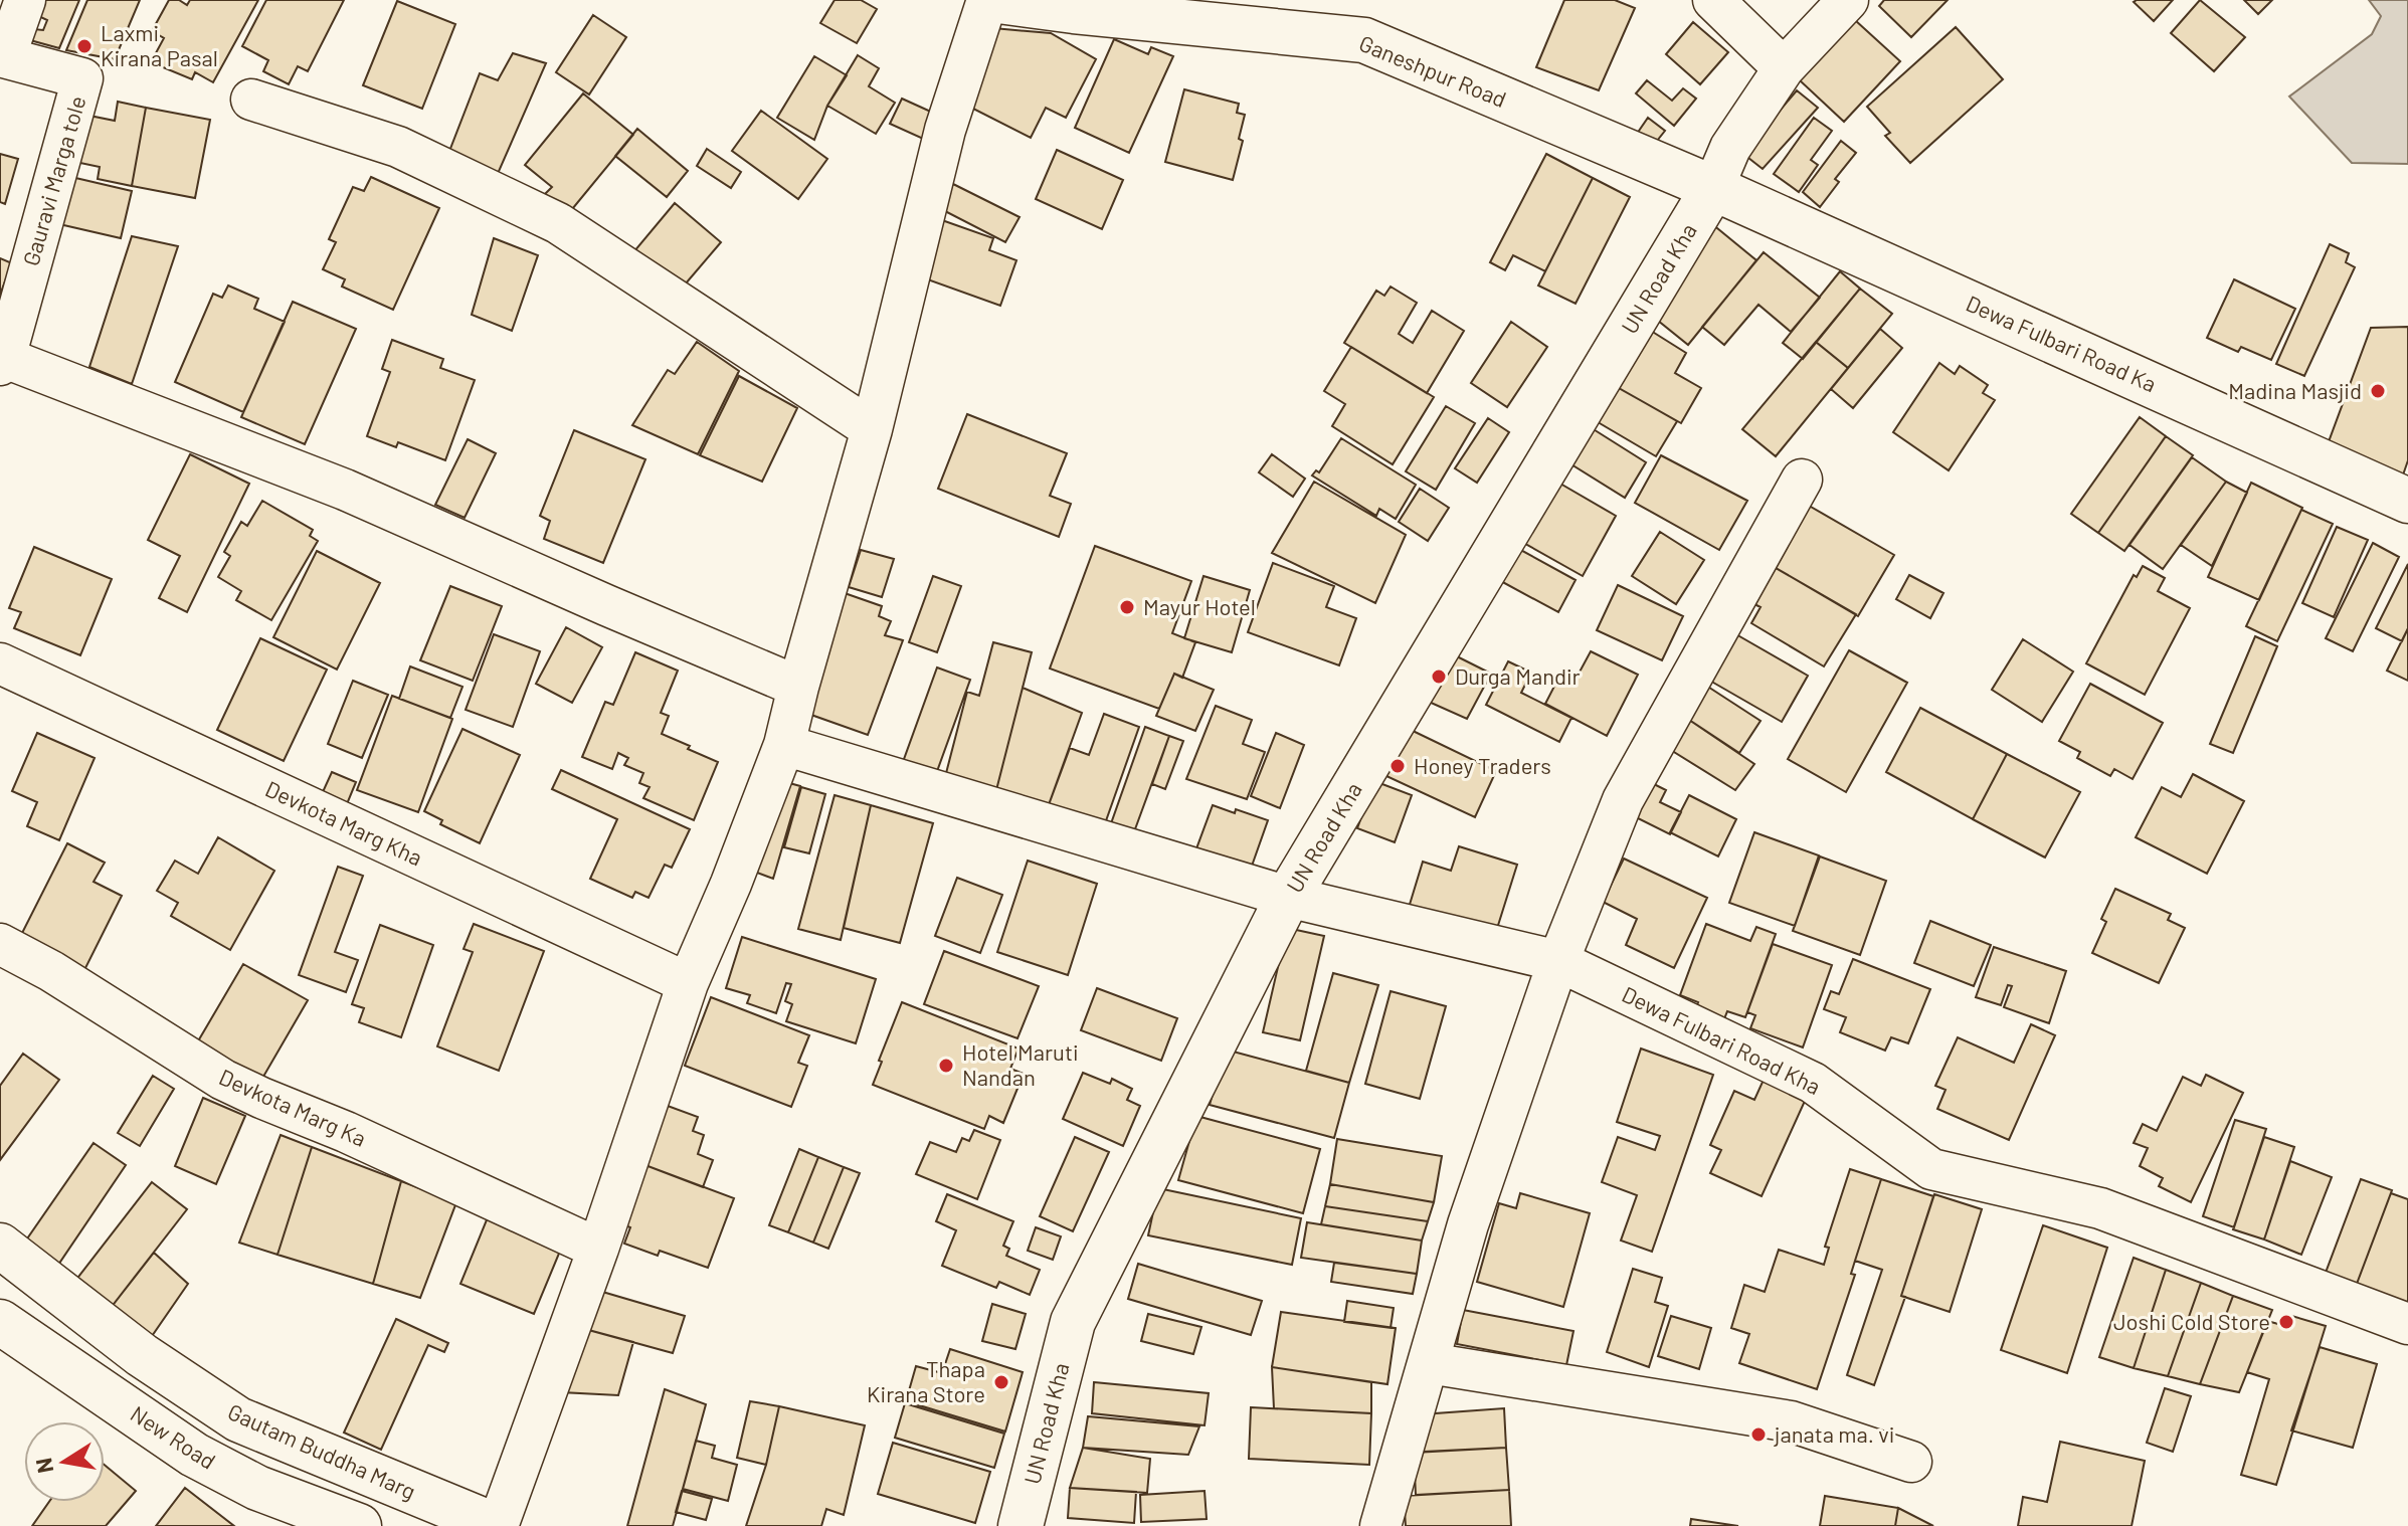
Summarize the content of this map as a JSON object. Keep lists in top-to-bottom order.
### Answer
{
  "streets": {
    "street": [
      "Ganeshpur Road",
      "Gauravi Marga tole",
      "UN Road Kha",
      "Dewa Fulbari Road Ka",
      "Devkota Marg Kha",
      "Dewa Fulbari Road Kha",
      "Devkota Marg Ka",
      "New Road",
      "Gautam Buddha Marg"
    ]
  },
  "crossings": [
    ["Ganeshpur Road", "UN Road Kha"],
    ["Ganeshpur Road", "Dewa Fulbari Road Ka"],
    ["UN Road Kha", "Dewa Fulbari Road Ka"],
    ["UN Road Kha", "Dewa Fulbari Road Kha"]
  ],
  "places": [
    "Laxmi Kirana Pasal",
    "Madina Masjid",
    "Mayur Hotel",
    "Durga Mandir",
    "Honey Traders",
    "Hotel Maruti Nandan",
    "Joshi Cold Store",
    "Thapa Kirana Store",
    "janata ma. vi"
  ],
  "north": "left"
}
